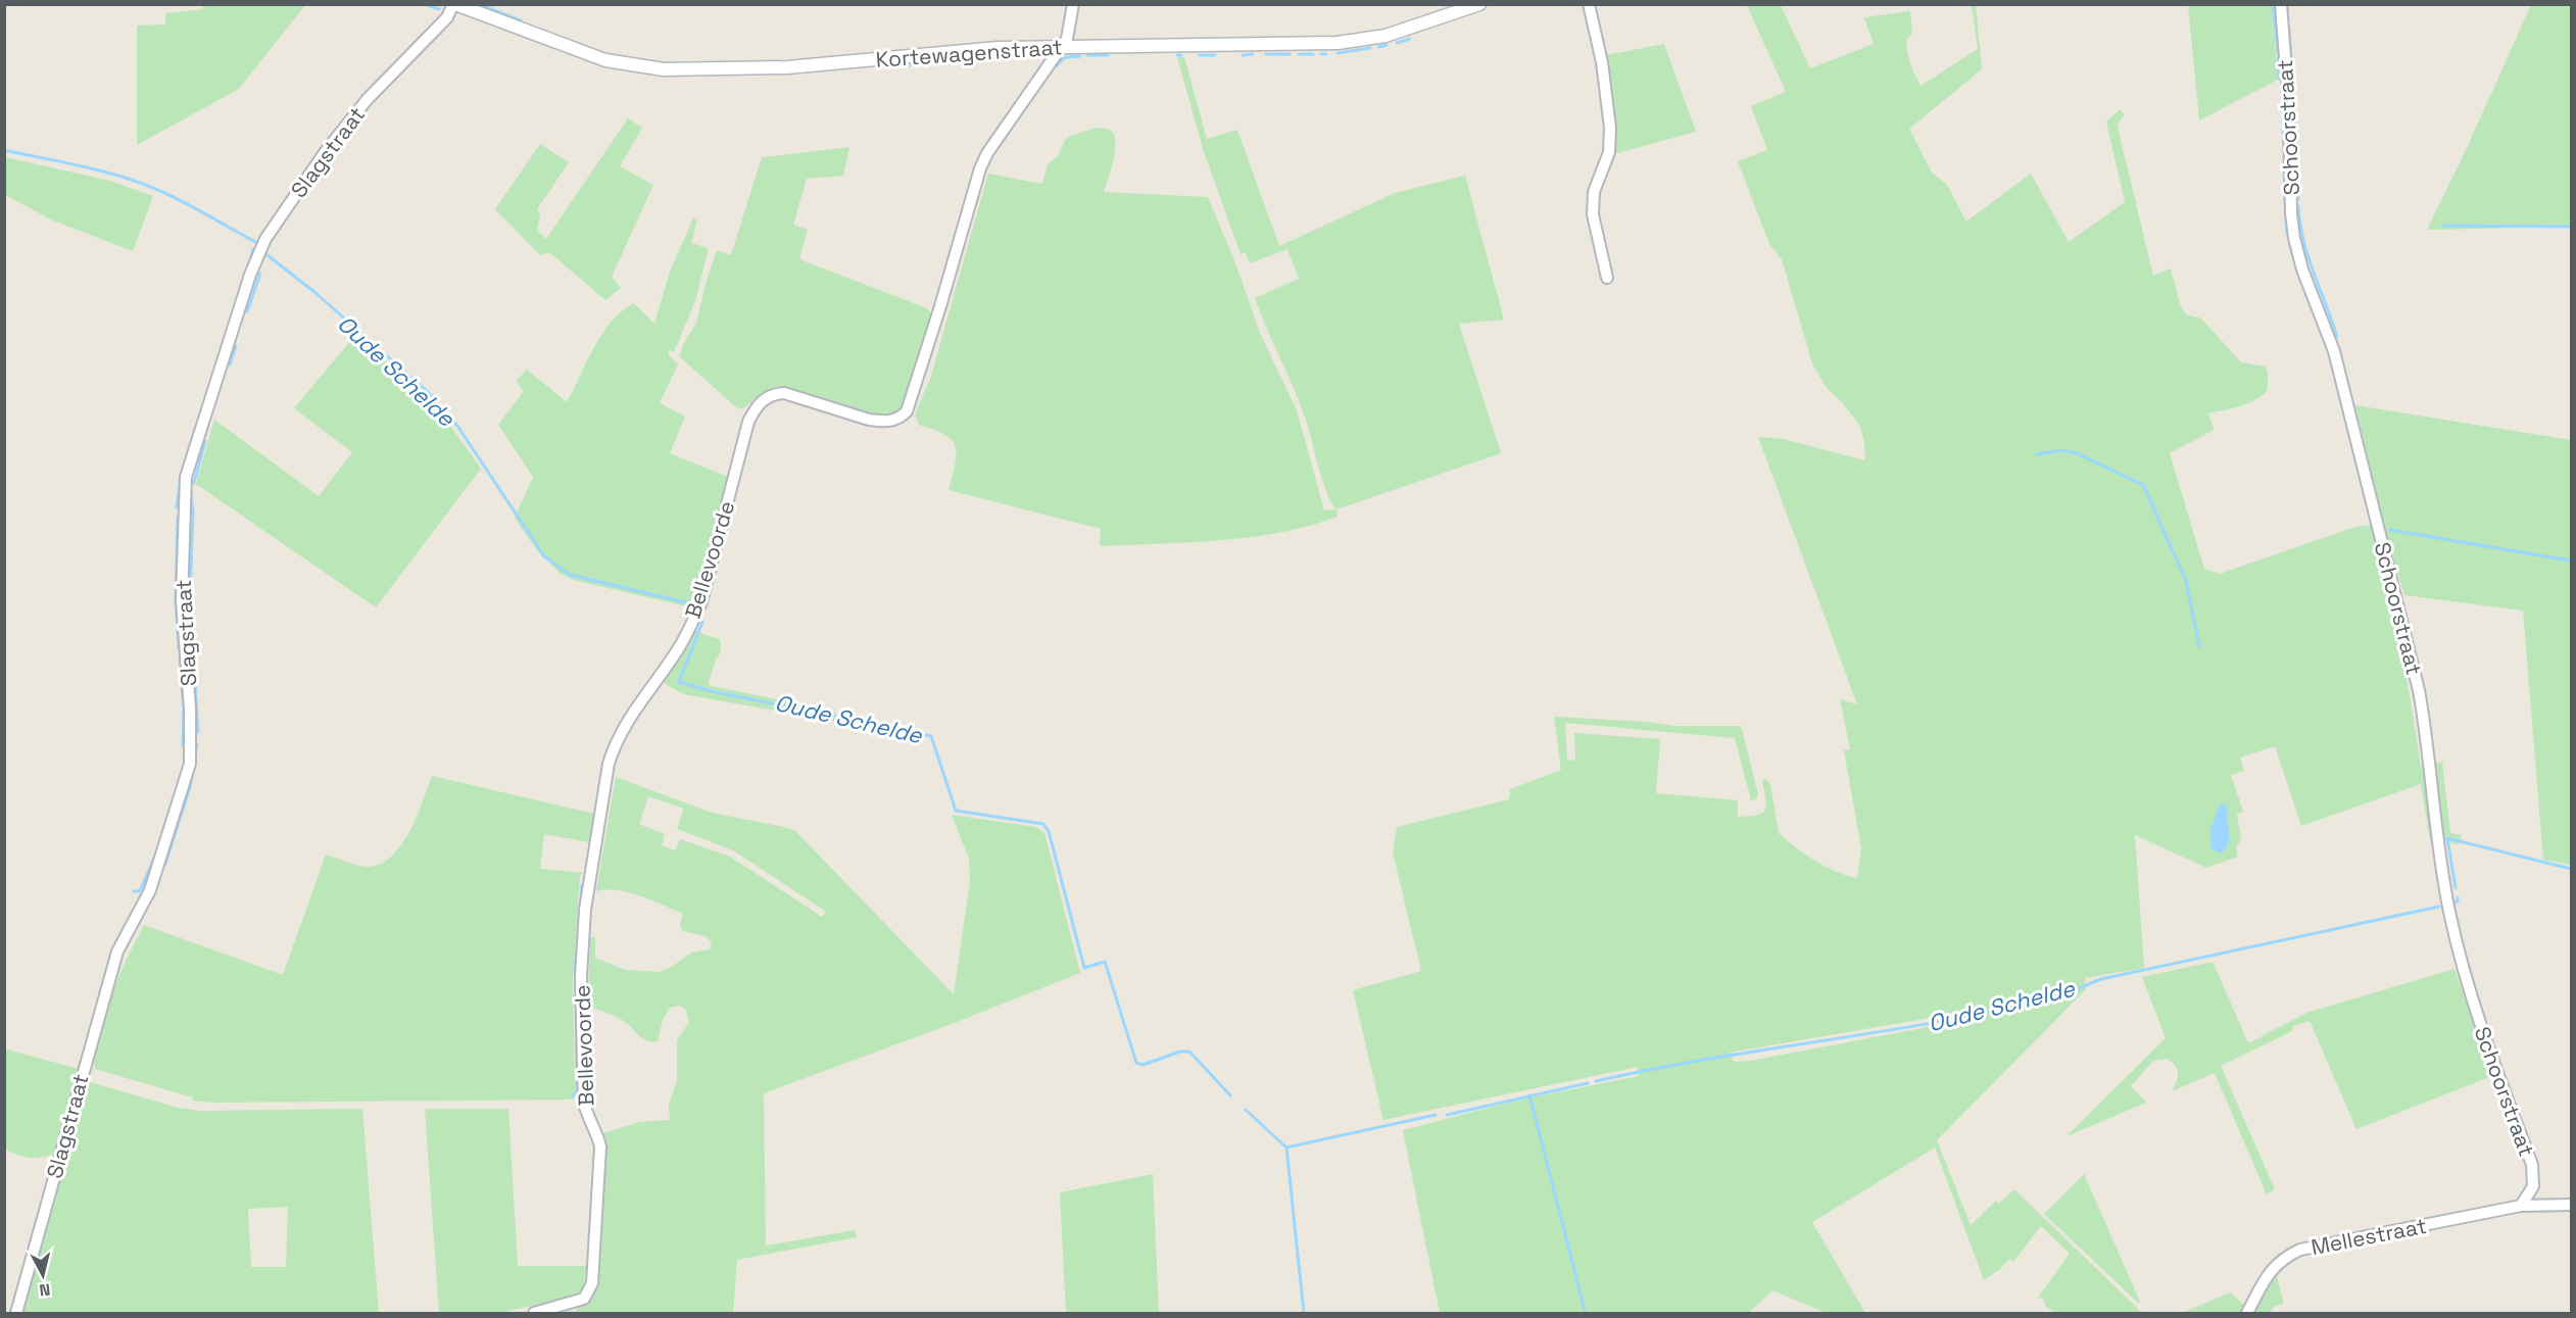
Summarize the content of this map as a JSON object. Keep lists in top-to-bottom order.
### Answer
{
  "streets": {
    "street": [
      "Kortewagenstraat",
      "Schoorstraat",
      "Slagstraat",
      "Bellevoorde",
      "Mellestraat"
    ]
  },
  "crossings": [
    ["Kortewagenstraat", "Slagstraat"],
    ["Kortewagenstraat", "Bellevoorde"],
    ["Schoorstraat", "Mellestraat"]
  ],
  "water": ["Oude Schelde"],
  "north": "bottom"
}
